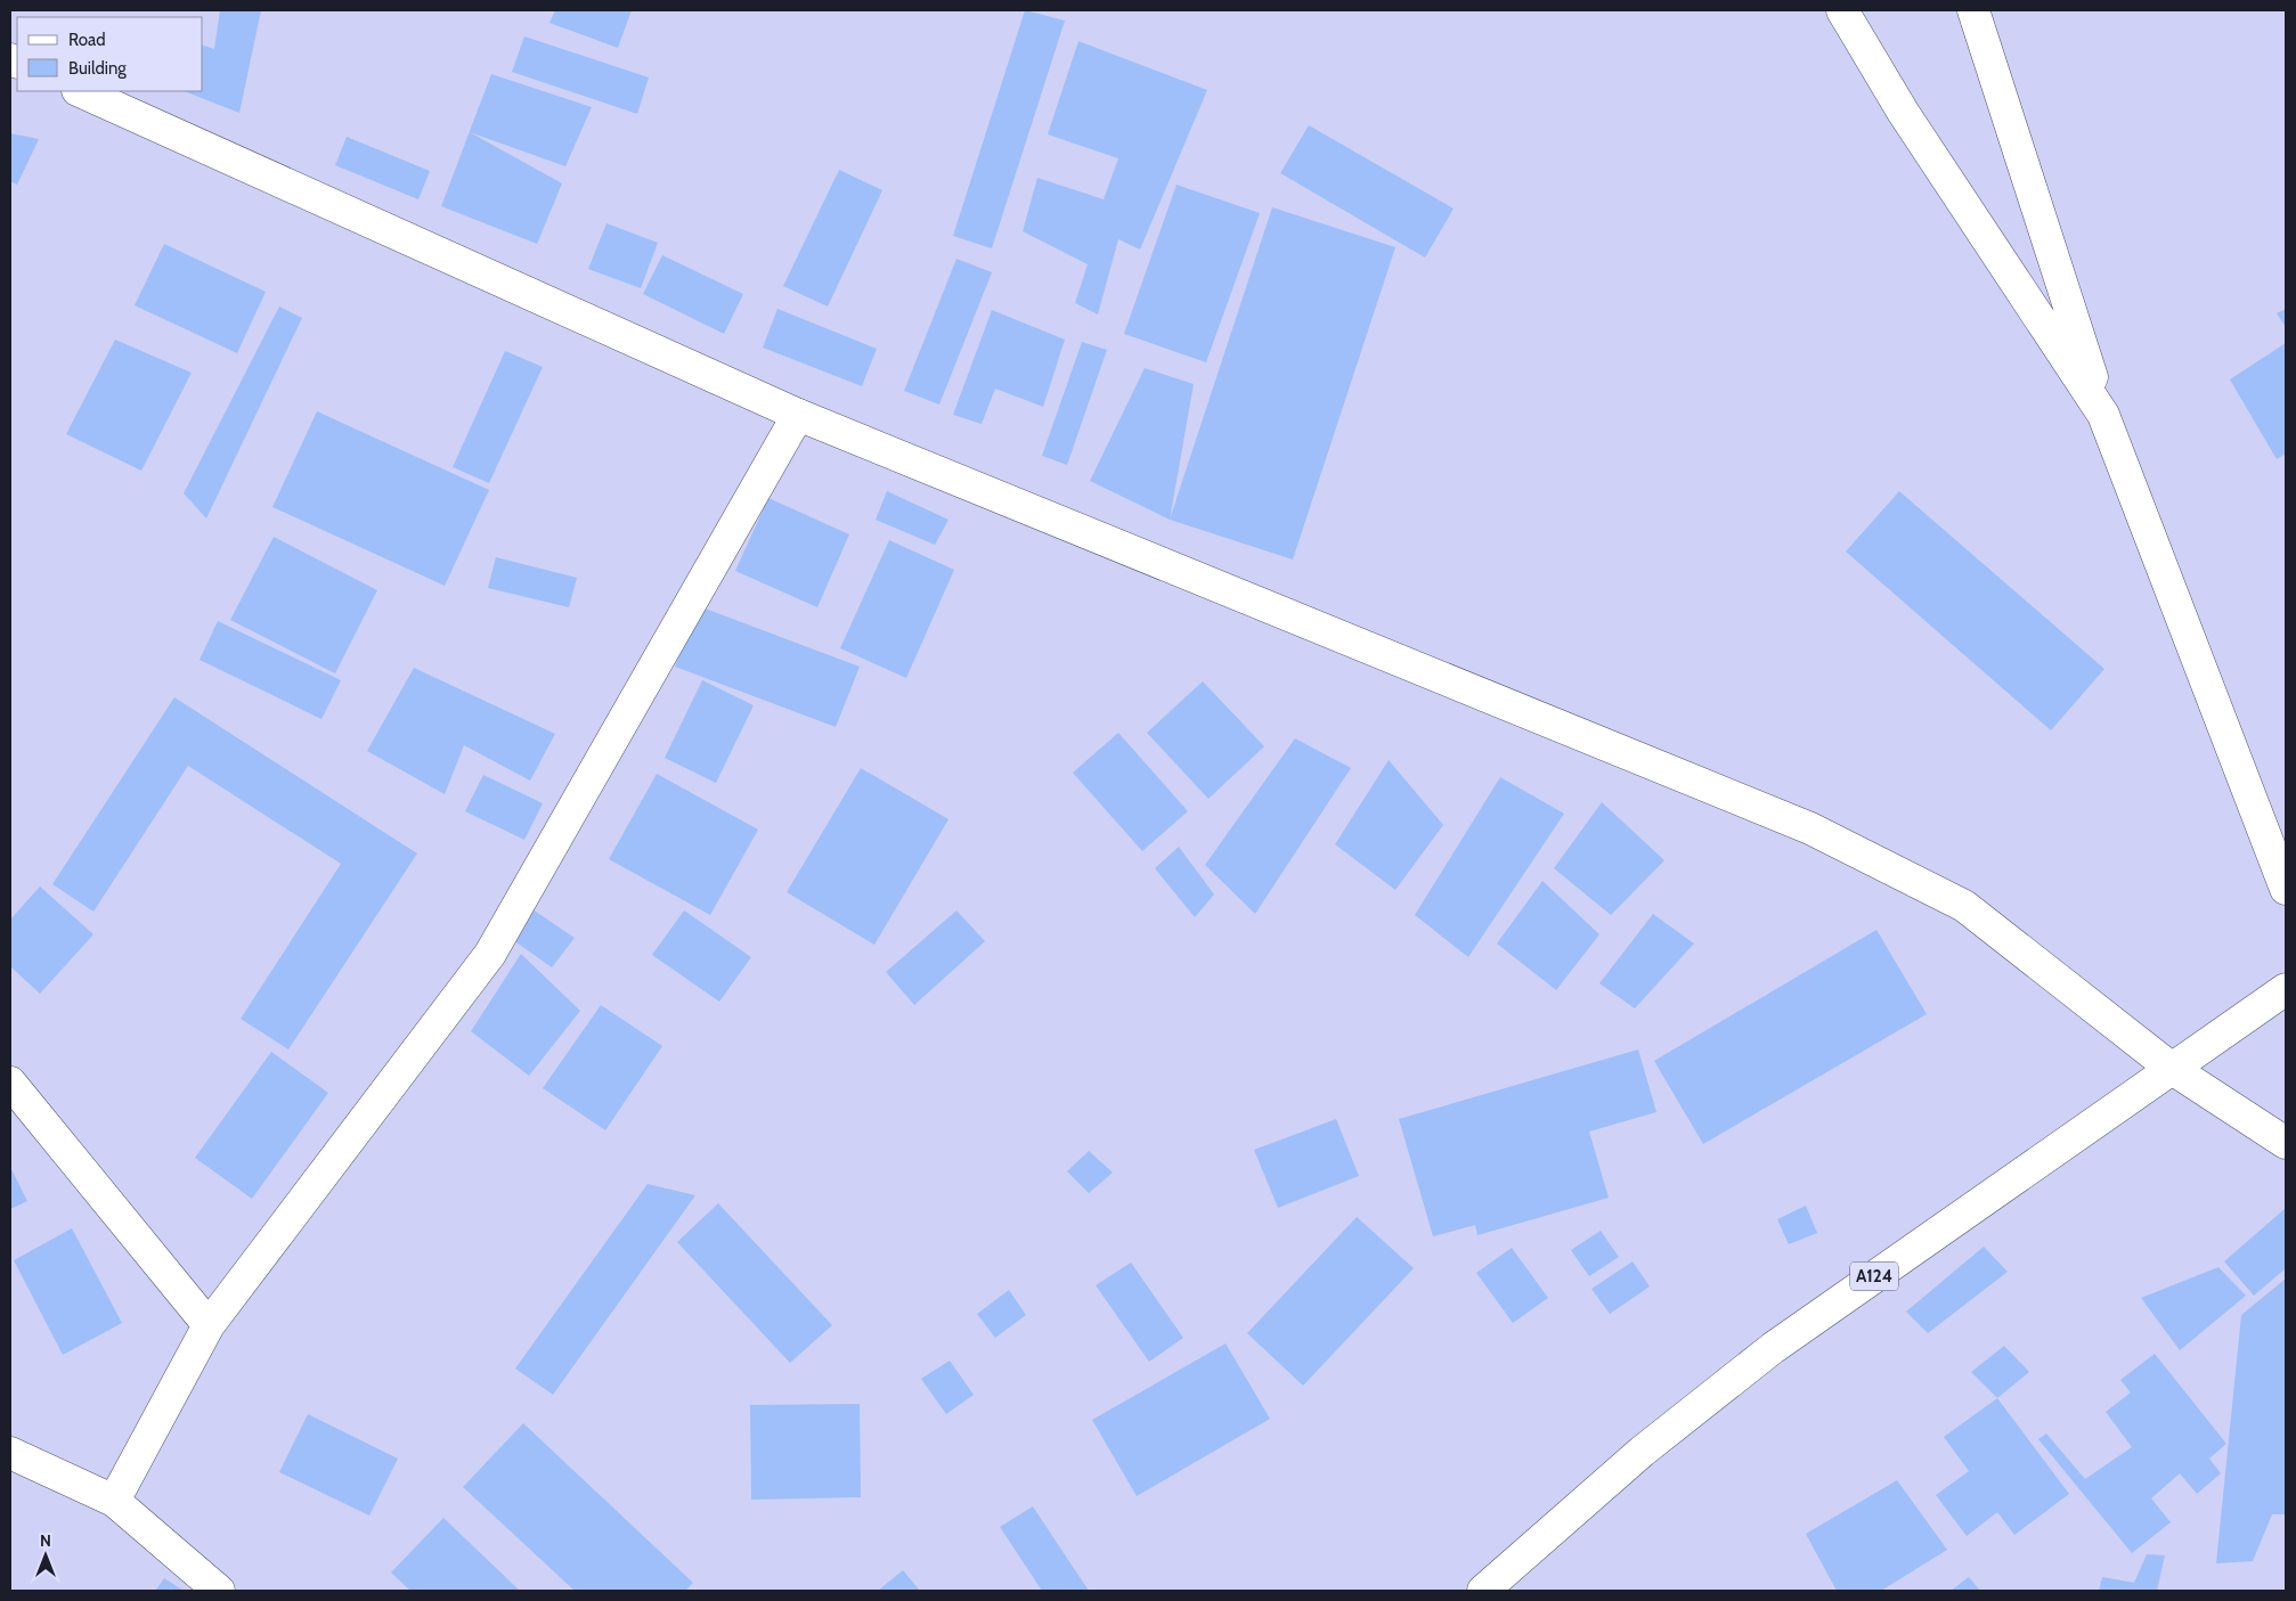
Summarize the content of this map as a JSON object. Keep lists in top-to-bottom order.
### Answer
{
  "streets": {
    "main road": ["A124"]
  },
  "legend": ["Road", "Building"],
  "north": "top"
}
